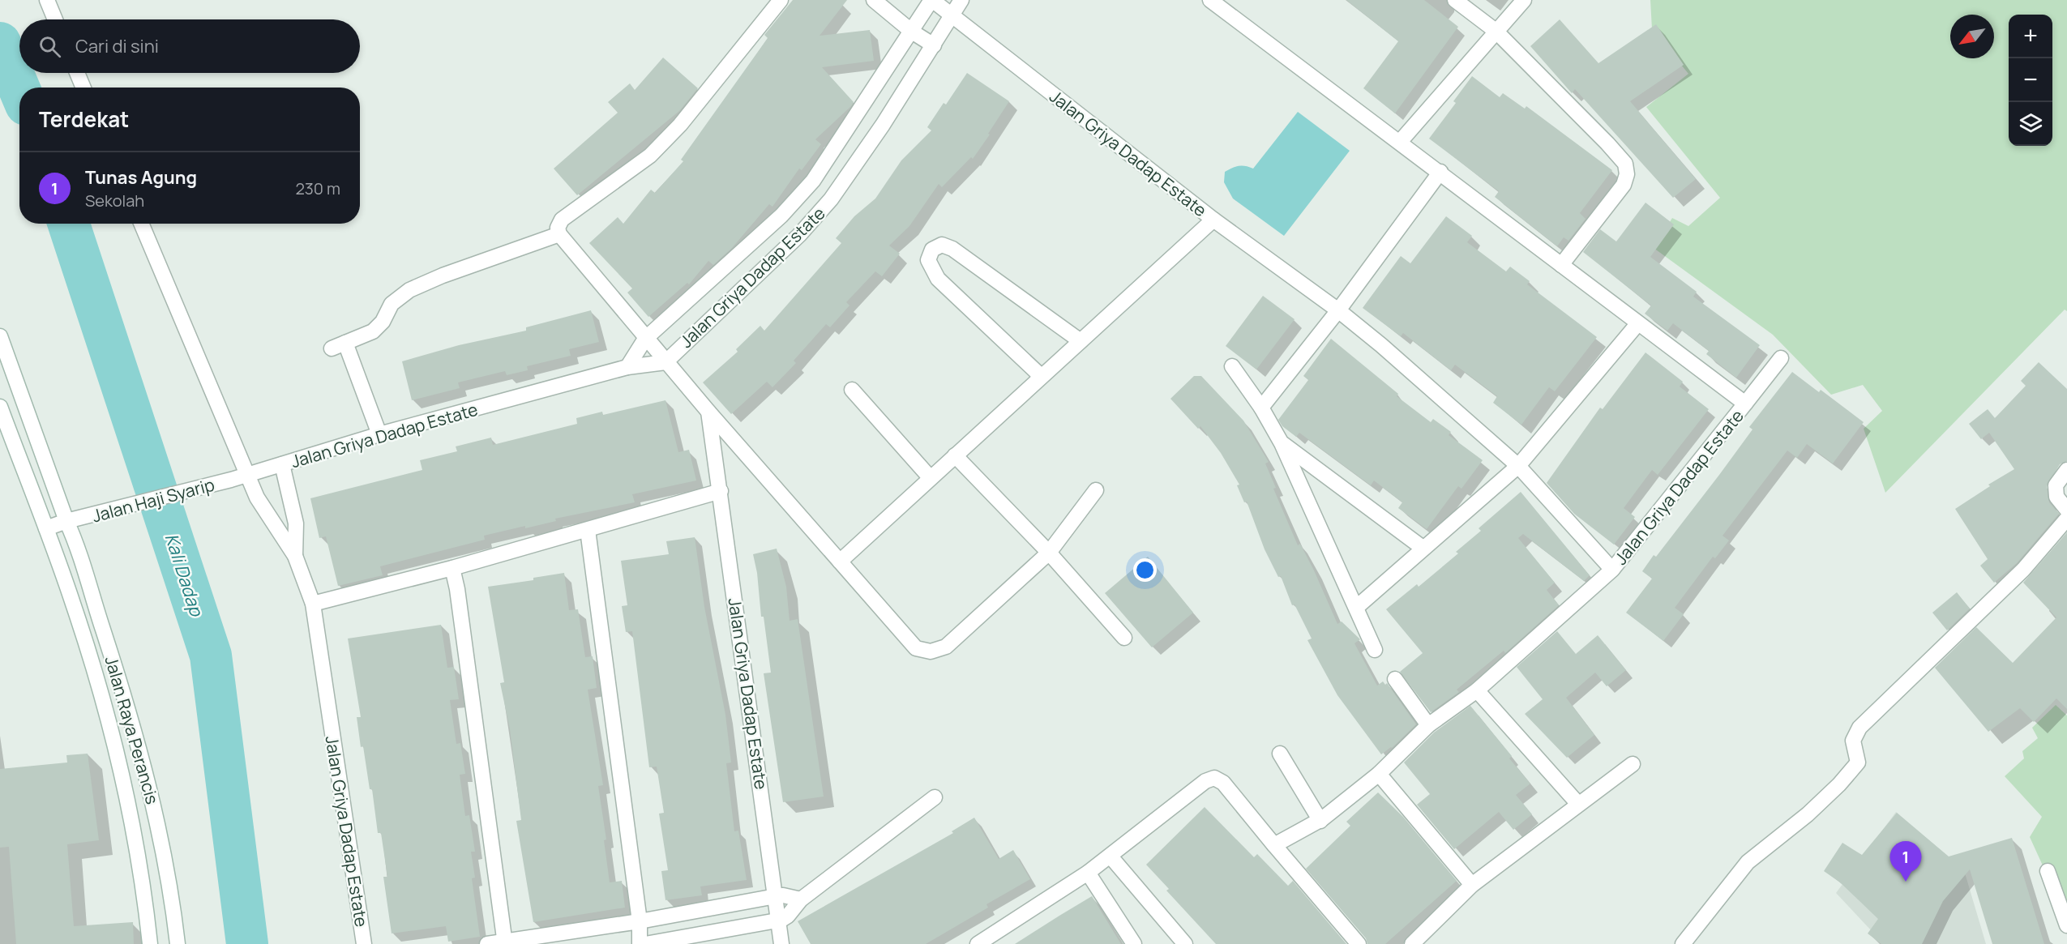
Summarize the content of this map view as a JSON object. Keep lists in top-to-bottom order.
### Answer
{
  "streets": {
    "street": ["Jalan Griya Dadap Estate", "Jalan Haji Syarip", "Jalan Raya Perancis"]
  },
  "crossings": [
    ["Jalan Griya Dadap Estate", "Jalan Haji Syarip"],
    ["Jalan Haji Syarip", "Jalan Raya Perancis"]
  ],
  "water": ["Kali Dadap"],
  "north": "bottom left",
  "page": {
    "map_buttons": ["+", "−"],
    "search": "Cari di sini",
    "heading": "Terdekat",
    "list": [
      {
        "mark": "1",
        "name": "Tunas Agung",
        "note": "Sekolah",
        "value": "230 m"
      }
    ],
    "pins": "1"
  }
}
